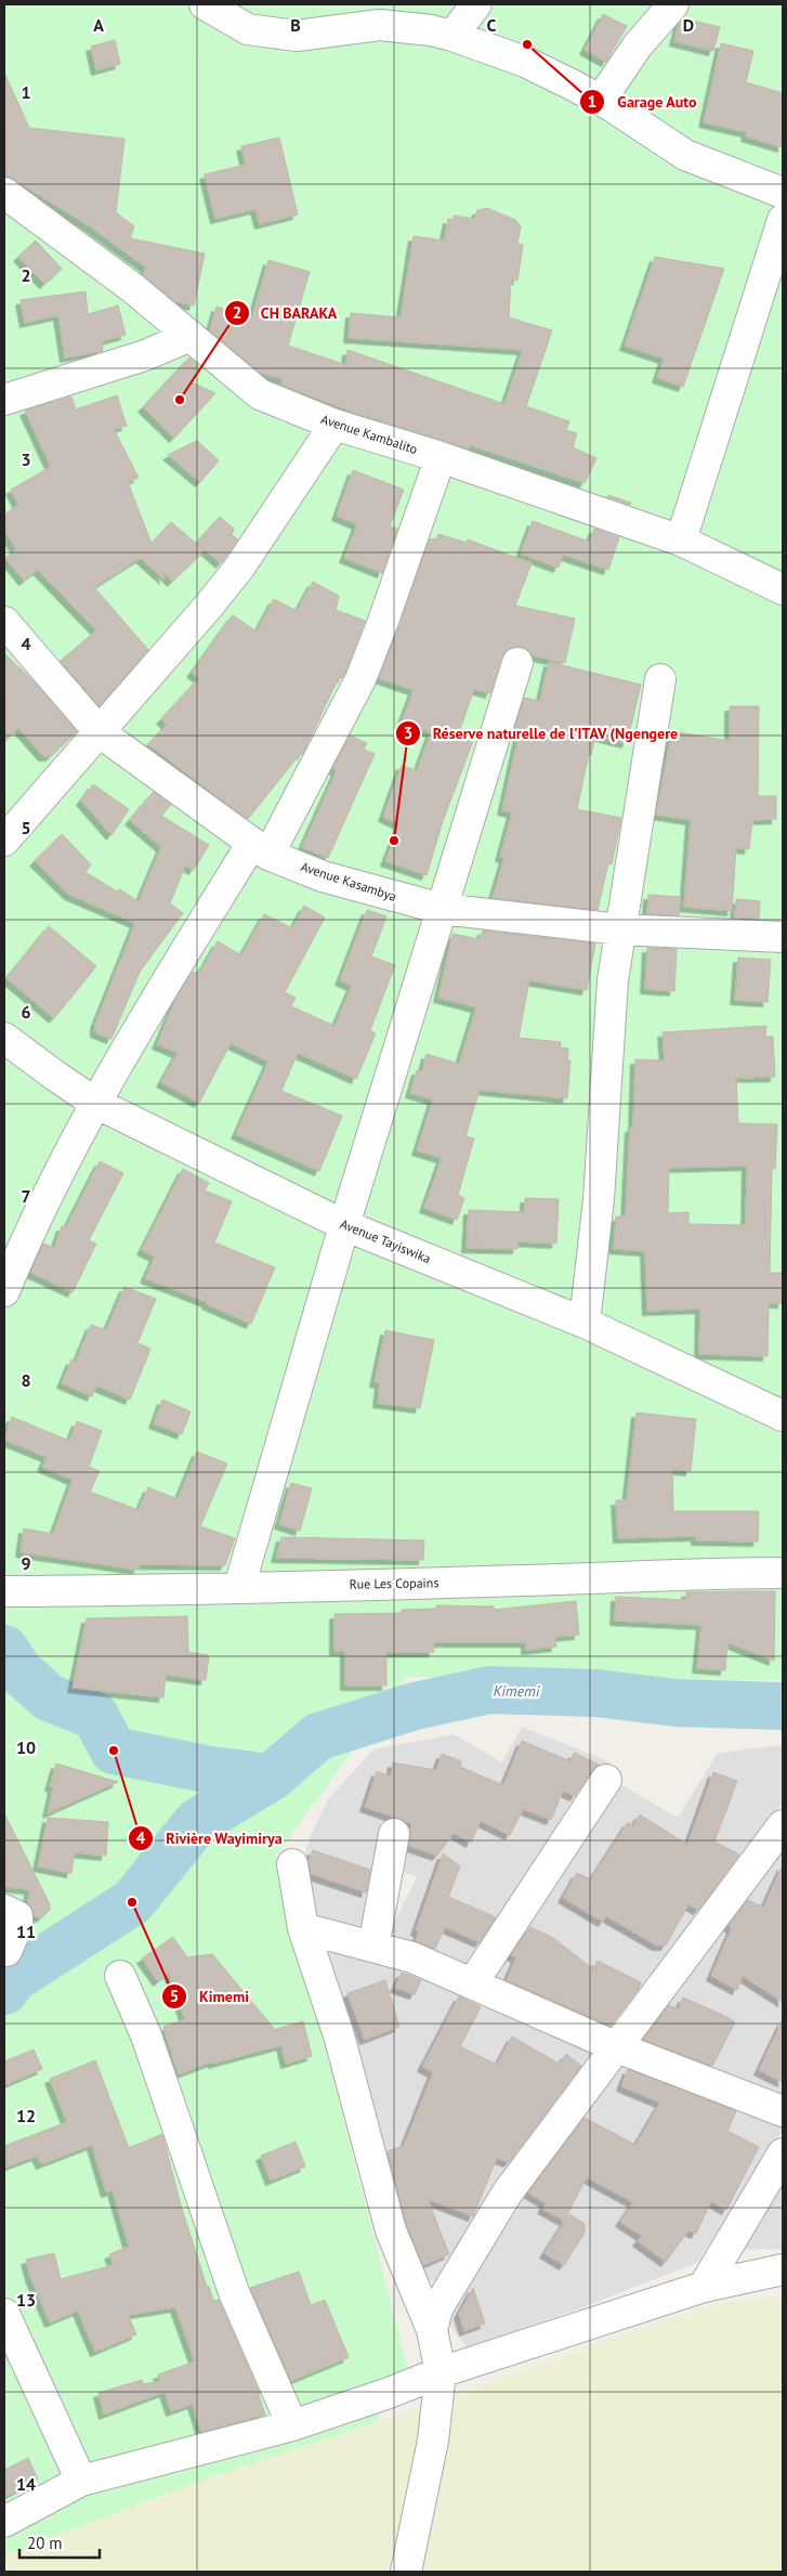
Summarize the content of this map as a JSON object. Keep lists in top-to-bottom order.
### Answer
{
  "streets": {
    "street": [
      "Avenue Kambalito",
      "Avenue Kasambya",
      "Avenue Tayiswika",
      "Rue Les Copains"
    ]
  },
  "water": ["Kimemi"],
  "places": [
    "Garage Auto",
    "CH BARAKA",
    "Réserve naturelle de l'ITAV (Ngengere",
    "Rivière Wayimirya",
    "Kimemi"
  ],
  "scale_bar": "20 m",
  "grid": {
    "columns": [
      "A",
      "B",
      "C",
      "D"
    ],
    "rows": [
      "1",
      "2",
      "3",
      "4",
      "5",
      "6",
      "7",
      "8",
      "9",
      "10",
      "11",
      "12",
      "13",
      "14"
    ]
  }
}
